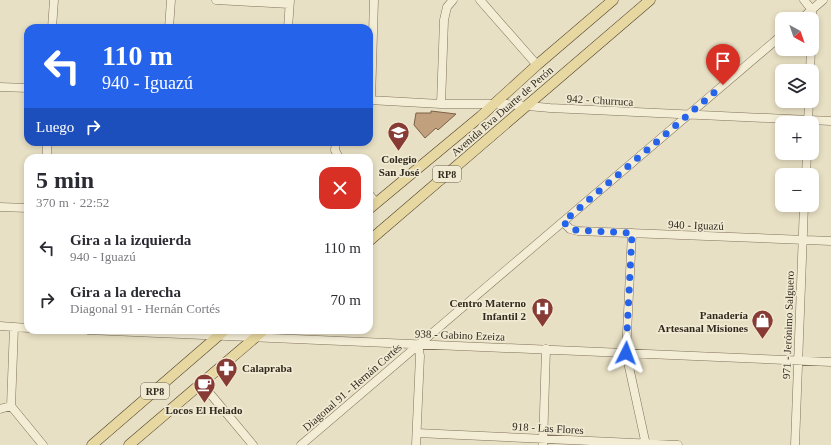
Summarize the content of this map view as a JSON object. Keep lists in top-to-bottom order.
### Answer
{
  "streets": {
    "main road": ["Avenida Eva Duarte de Perón", "RP8"],
    "street": [
      "942 - Churruca",
      "940 - Iguazú",
      "971 - Jerónimo Salguero",
      "938 - Gabino Ezeiza",
      "Diagonal 91 - Hernán Cortés",
      "918 - Las Flores"
    ]
  },
  "crossings": [
    ["942 - Churruca", "Avenida Eva Duarte de Perón"],
    ["942 - Churruca", "Diagonal 91 - Hernán Cortés"],
    ["940 - Iguazú", "971 - Jerónimo Salguero"],
    ["940 - Iguazú", "Diagonal 91 - Hernán Cortés"],
    ["971 - Jerónimo Salguero", "938 - Gabino Ezeiza"],
    ["938 - Gabino Ezeiza", "Diagonal 91 - Hernán Cortés"]
  ],
  "places": {
    "school or university": ["Colegio San José"],
    "hospital": ["Centro Materno Infantil 2"],
    "shop": ["Panadería Artesanal Misiones"],
    "pharmacy": ["Calapraba"],
    "cafe": ["Locos El Helado"]
  },
  "north": "bottom right",
  "page": {
    "map_buttons": ["+", "−"],
    "turn": ["110 m", "940 - Iguazú"],
    "then": "Luego",
    "heading": ["5 min", "370 m · 22:52"],
    "list": [
      {
        "name": "Gira a la izquierda",
        "note": "940 - Iguazú",
        "value": "110 m"
      },
      {
        "name": "Gira a la derecha",
        "note": "Diagonal 91 - Hernán Cortés",
        "value": "70 m"
      }
    ]
  }
}
